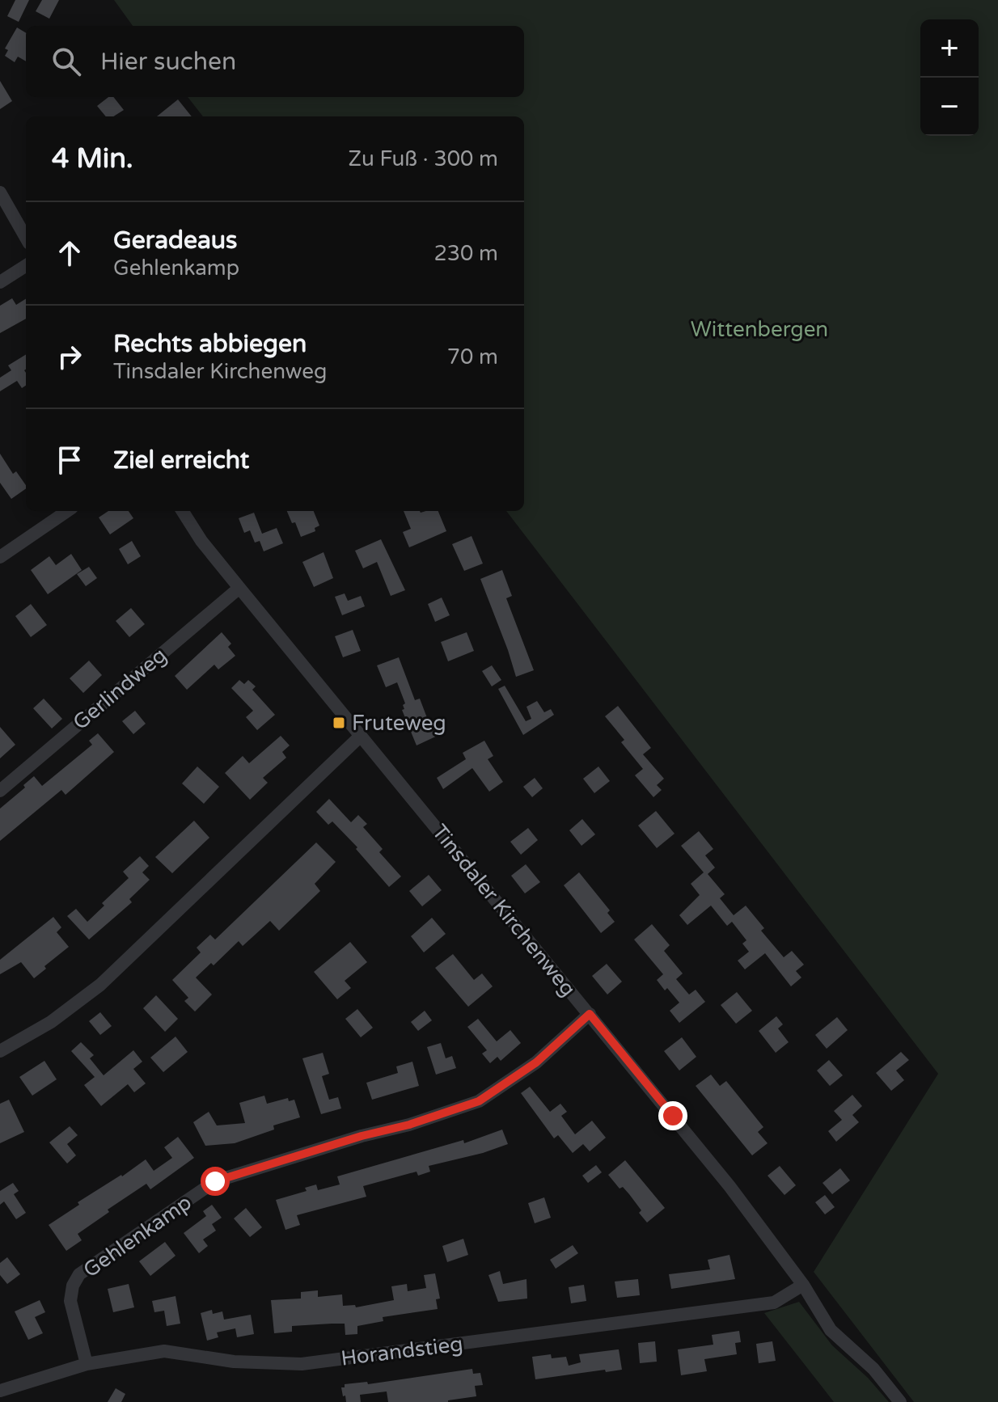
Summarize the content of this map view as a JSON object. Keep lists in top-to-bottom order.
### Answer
{
  "streets": {
    "street": [
      "Gerlindweg",
      "Tinsdaler Kirchenweg",
      "Gehlenkamp",
      "Horandstieg"
    ]
  },
  "crossings": [
    ["Gerlindweg", "Tinsdaler Kirchenweg"],
    ["Tinsdaler Kirchenweg", "Gehlenkamp"],
    ["Tinsdaler Kirchenweg", "Horandstieg"],
    ["Gehlenkamp", "Horandstieg"]
  ],
  "parks": ["Wittenbergen"],
  "places": {
    "transit": ["Fruteweg"]
  },
  "page": {
    "map_buttons": ["+", "−"],
    "search": "Hier suchen",
    "heading": ["4 Min.", "Zu Fuß · 300 m"],
    "list": [
      ["Geradeaus", "Gehlenkamp", "230 m"],
      ["Rechts abbiegen", "Tinsdaler Kirchenweg", "70 m"],
      "Ziel erreicht"
    ]
  }
}
